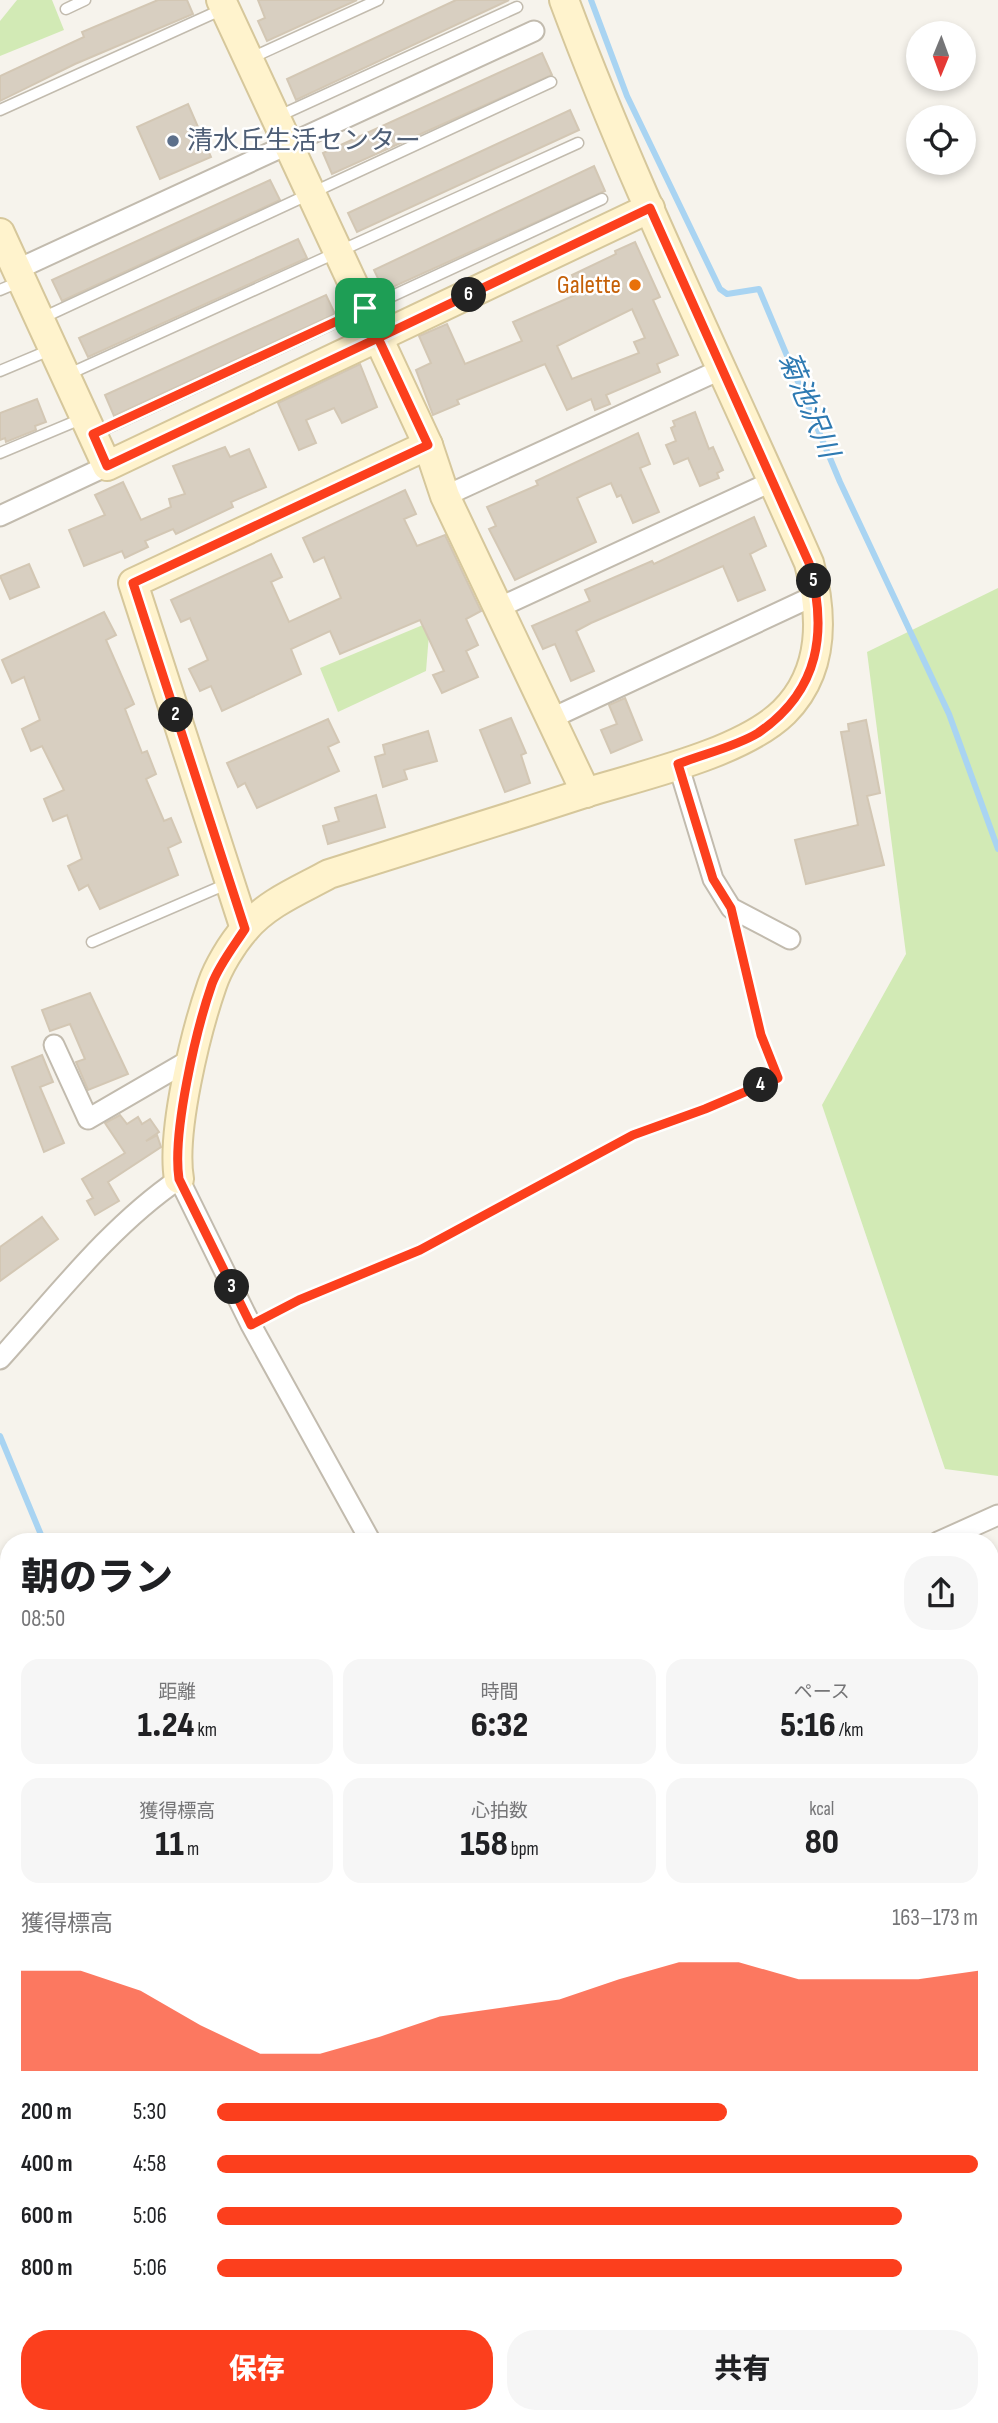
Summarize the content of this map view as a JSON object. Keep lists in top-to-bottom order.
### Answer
{
  "water": ["菊池沢川"],
  "places": ["清水丘生活センター", "Galette"],
  "north": "bottom",
  "page": {
    "pins": [
      "6",
      "5",
      "2",
      "4",
      "3"
    ],
    "heading": ["朝のラン", "08:50"],
    "stats": [
      ["距離", "1.24 km"],
      ["時間", "6:32"],
      ["ペース", "5:16 /km"],
      ["獲得標高", "11 m"],
      ["心拍数", "158 bpm"],
      ["kcal", "80"]
    ],
    "chart": ["獲得標高", "163–173 m"],
    "list": [
      {
        "name": "200 m",
        "note": "5:30"
      },
      {
        "name": "400 m",
        "note": "4:58"
      },
      {
        "name": "600 m",
        "note": "5:06"
      },
      {
        "name": "800 m",
        "note": "5:06"
      }
    ],
    "buttons": ["保存", "共有"]
  }
}
